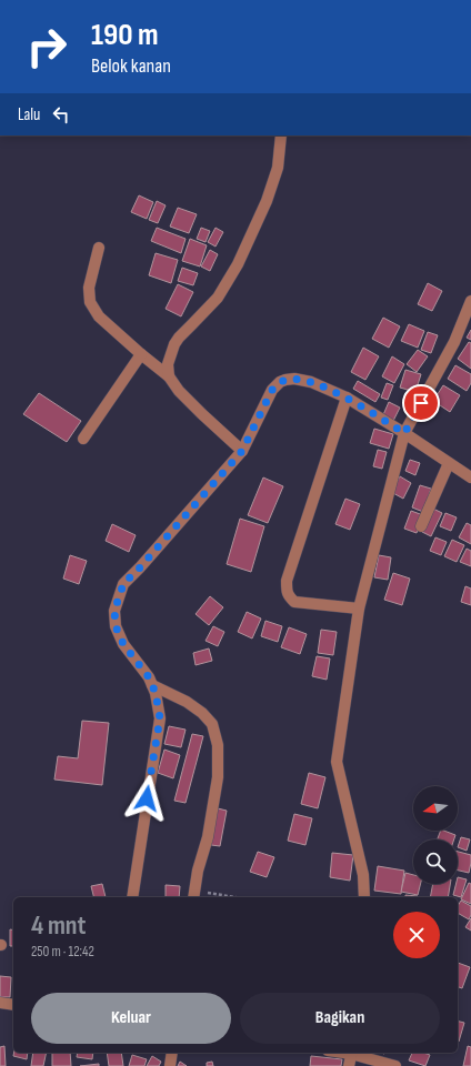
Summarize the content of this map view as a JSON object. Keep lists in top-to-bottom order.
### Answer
{
  "north": "left",
  "page": {
    "turn": ["190 m", "Belok kanan"],
    "then": "Lalu",
    "heading": ["4 mnt", "250 m · 12:42"],
    "buttons": ["Keluar", "Bagikan"]
  }
}
